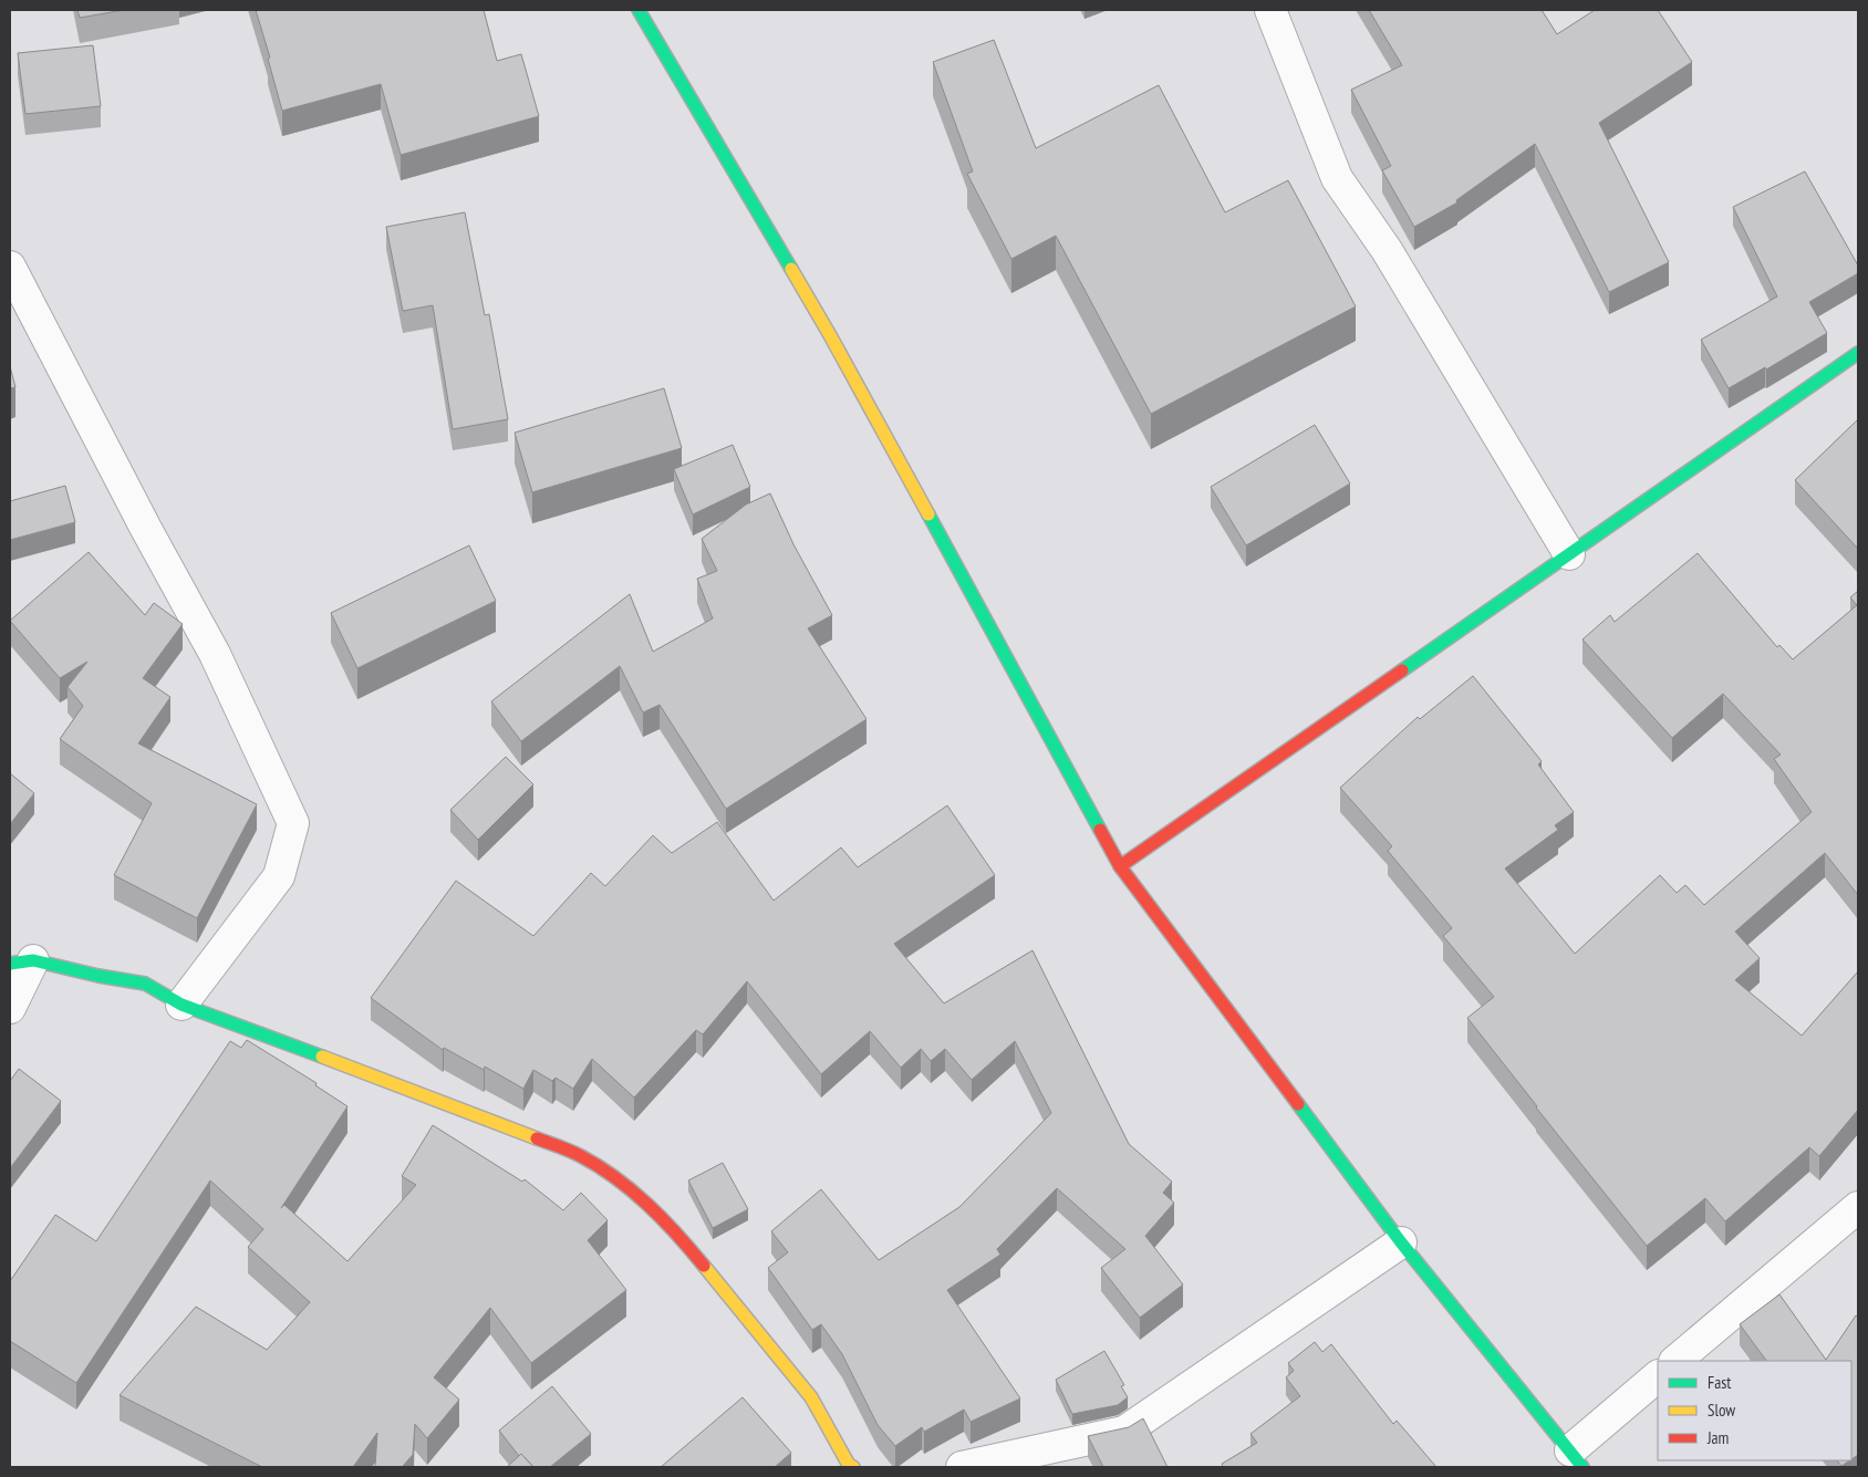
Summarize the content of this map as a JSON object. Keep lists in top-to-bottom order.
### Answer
{
  "legend": ["Fast", "Slow", "Jam"]
}
